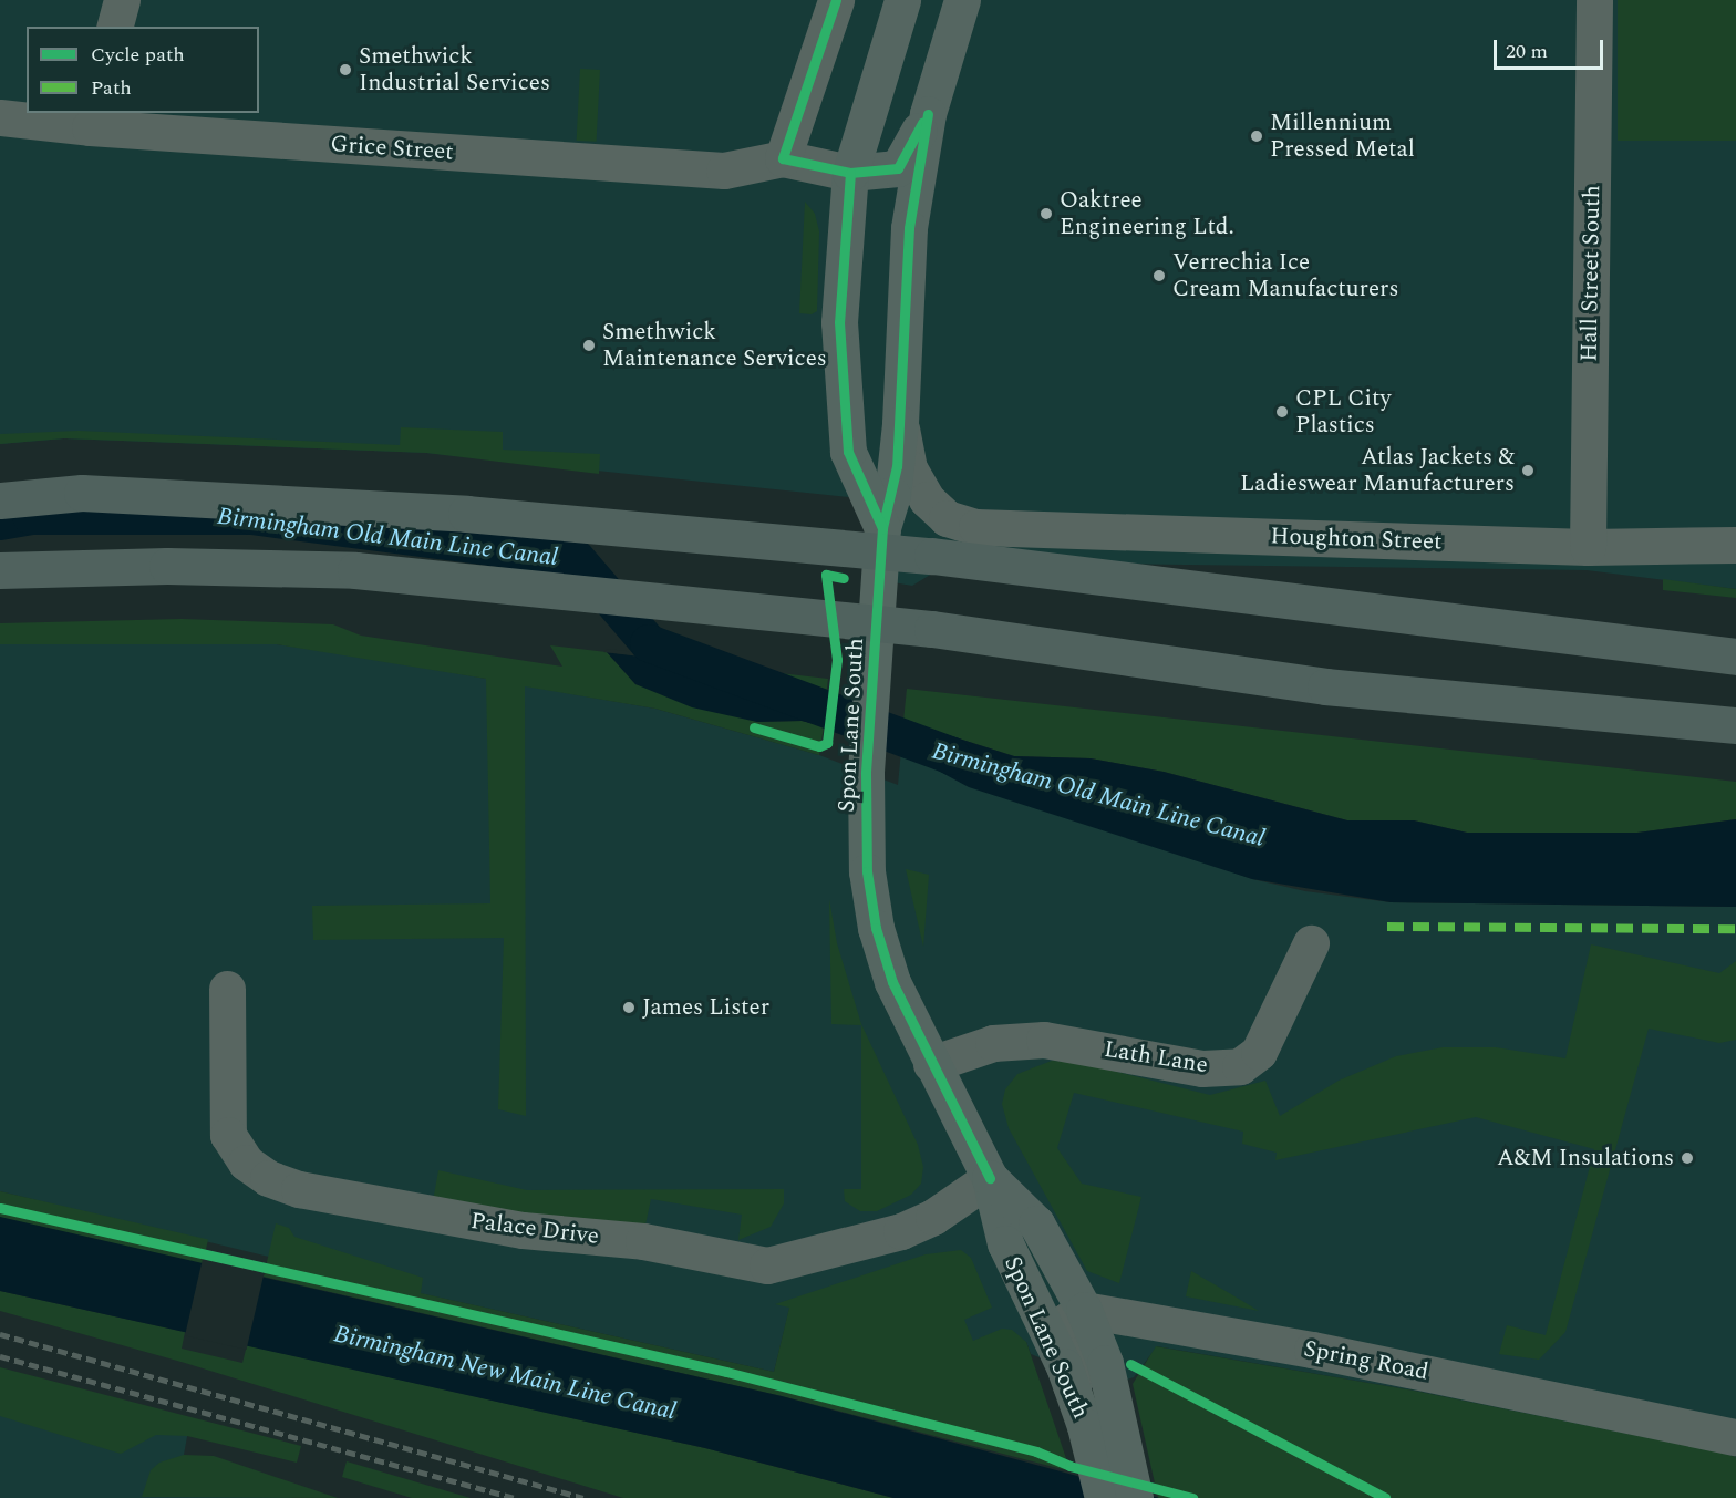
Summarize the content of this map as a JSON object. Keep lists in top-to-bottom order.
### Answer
{
  "streets": {
    "main road": ["Spon Lane South"],
    "street": [
      "Grice Street",
      "Hall Street South",
      "Houghton Street",
      "Lath Lane",
      "Palace Drive",
      "Spring Road"
    ]
  },
  "crossings": [
    ["Grice Street", "Spon Lane South"],
    ["Hall Street South", "Houghton Street"],
    ["Houghton Street", "Spon Lane South"],
    ["Spon Lane South", "Lath Lane"],
    ["Spon Lane South", "Palace Drive"],
    ["Spon Lane South", "Spring Road"]
  ],
  "water": ["Birmingham Old Main Line Canal", "Birmingham New Main Line Canal"],
  "places": [
    "Smethwick Industrial Services",
    "Millennium Pressed Metal",
    "Oaktree Engineering Ltd.",
    "Verrechia Ice Cream Manufacturers",
    "Smethwick Maintenance Services",
    "CPL City Plastics",
    "Atlas Jackets & Ladieswear Manufacturers",
    "James Lister",
    "A&M Insulations"
  ],
  "legend": ["Cycle path", "Path"],
  "scale_bar": "20 m"
}
